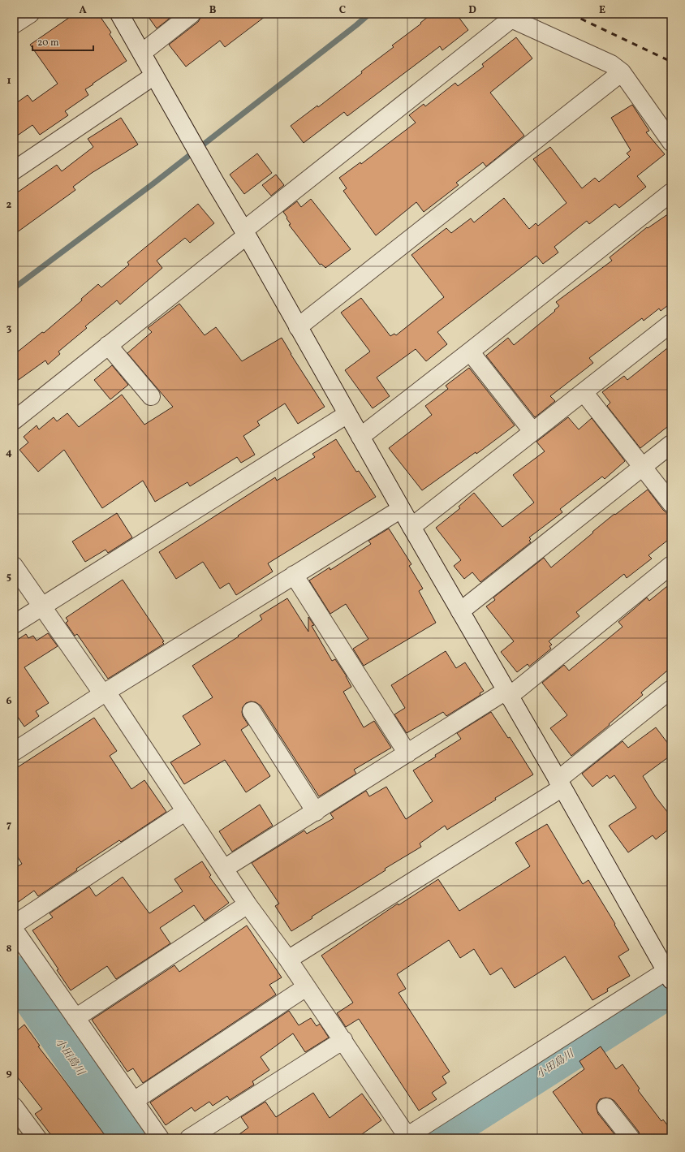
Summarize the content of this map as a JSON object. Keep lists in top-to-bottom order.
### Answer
{
  "water": ["小田島川"],
  "scale_bar": "20 m",
  "grid": {
    "columns": [
      "A",
      "B",
      "C",
      "D",
      "E"
    ],
    "rows": [
      "1",
      "2",
      "3",
      "4",
      "5",
      "6",
      "7",
      "8",
      "9"
    ]
  }
}
